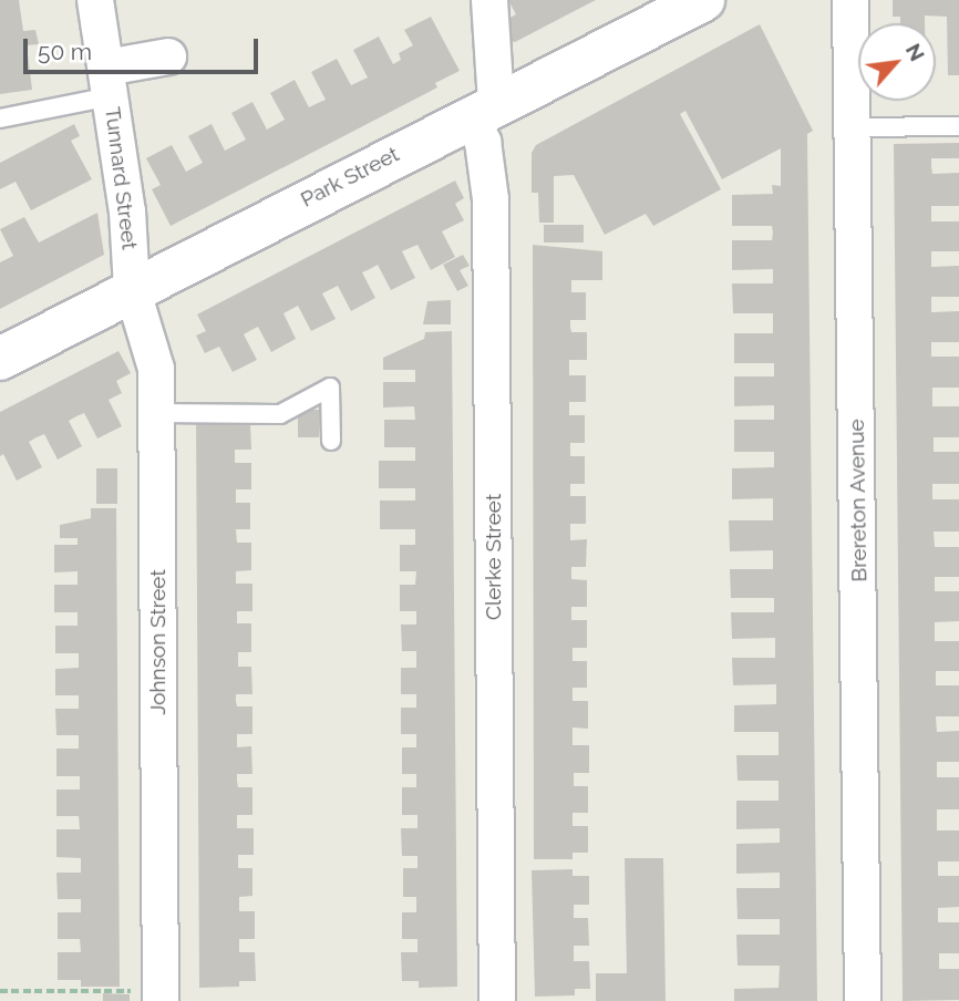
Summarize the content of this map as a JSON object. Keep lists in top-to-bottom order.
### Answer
{
  "streets": {
    "street": [
      "Park Street",
      "Tunnard Street",
      "Brereton Avenue",
      "Clerke Street",
      "Johnson Street"
    ]
  },
  "crossings": [
    ["Park Street", "Tunnard Street"],
    ["Park Street", "Clerke Street"],
    ["Park Street", "Johnson Street"],
    ["Tunnard Street", "Johnson Street"]
  ],
  "scale_bar": "50 m",
  "north": "top right"
}
